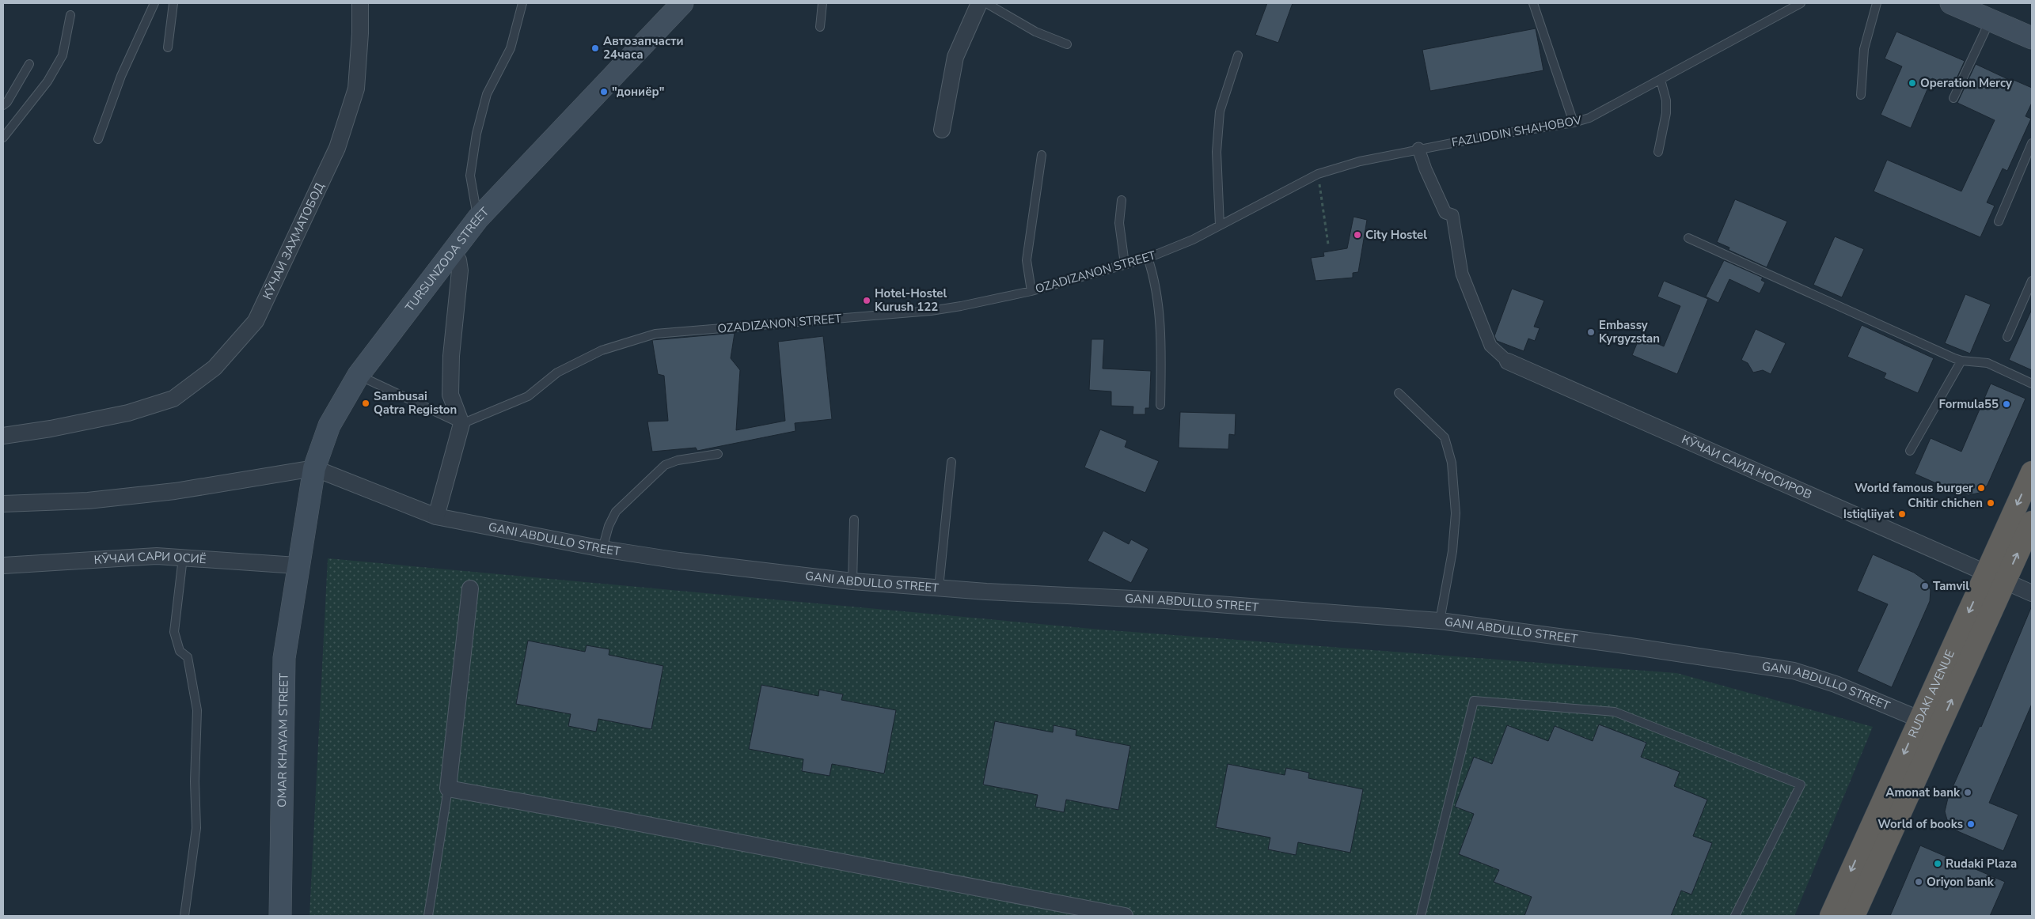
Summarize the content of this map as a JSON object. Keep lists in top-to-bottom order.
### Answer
{
  "streets": {
    "highway": ["RUDAKI AVENUE"],
    "main road": ["TURSUNZODA STREET", "OMAR KHAYAM STREET"],
    "street": [
      "КӮЧАИ ЗАҲМАТОБОД",
      "КӮЧАИ САИД НОСИРОВ",
      "GANI ABDULLO STREET",
      "КӮЧАИ САРИ ОСИЁ"
    ],
    "lane": ["FAZLIDDIN SHAHOBOV", "OZADIZANON STREET"]
  },
  "crossings": [
    ["FAZLIDDIN SHAHOBOV", "OZADIZANON STREET"],
    ["TURSUNZODA STREET", "GANI ABDULLO STREET"],
    ["TURSUNZODA STREET", "КӮЧАИ САРИ ОСИЁ"],
    ["TURSUNZODA STREET", "OMAR KHAYAM STREET"],
    ["КӮЧАИ САИД НОСИРОВ", "RUDAKI AVENUE"],
    ["GANI ABDULLO STREET", "RUDAKI AVENUE"],
    ["КӮЧАИ САРИ ОСИЁ", "OMAR KHAYAM STREET"]
  ],
  "places": [
    "Автозапчасти 24часа",
    "Operation Mercy",
    "\"дониёр\"",
    "City Hostel",
    "Hotel-Hostel Kurush 122",
    "Embassy Kyrgyzstan",
    "Sambusai Qatra Registon",
    "Formula55",
    "World famous burger",
    "Chitir chichen",
    "Istiqliiyat",
    "Tamvil",
    "Amonat bank",
    "World of books",
    "Rudaki Plaza",
    "Oriyon bank"
  ]
}
